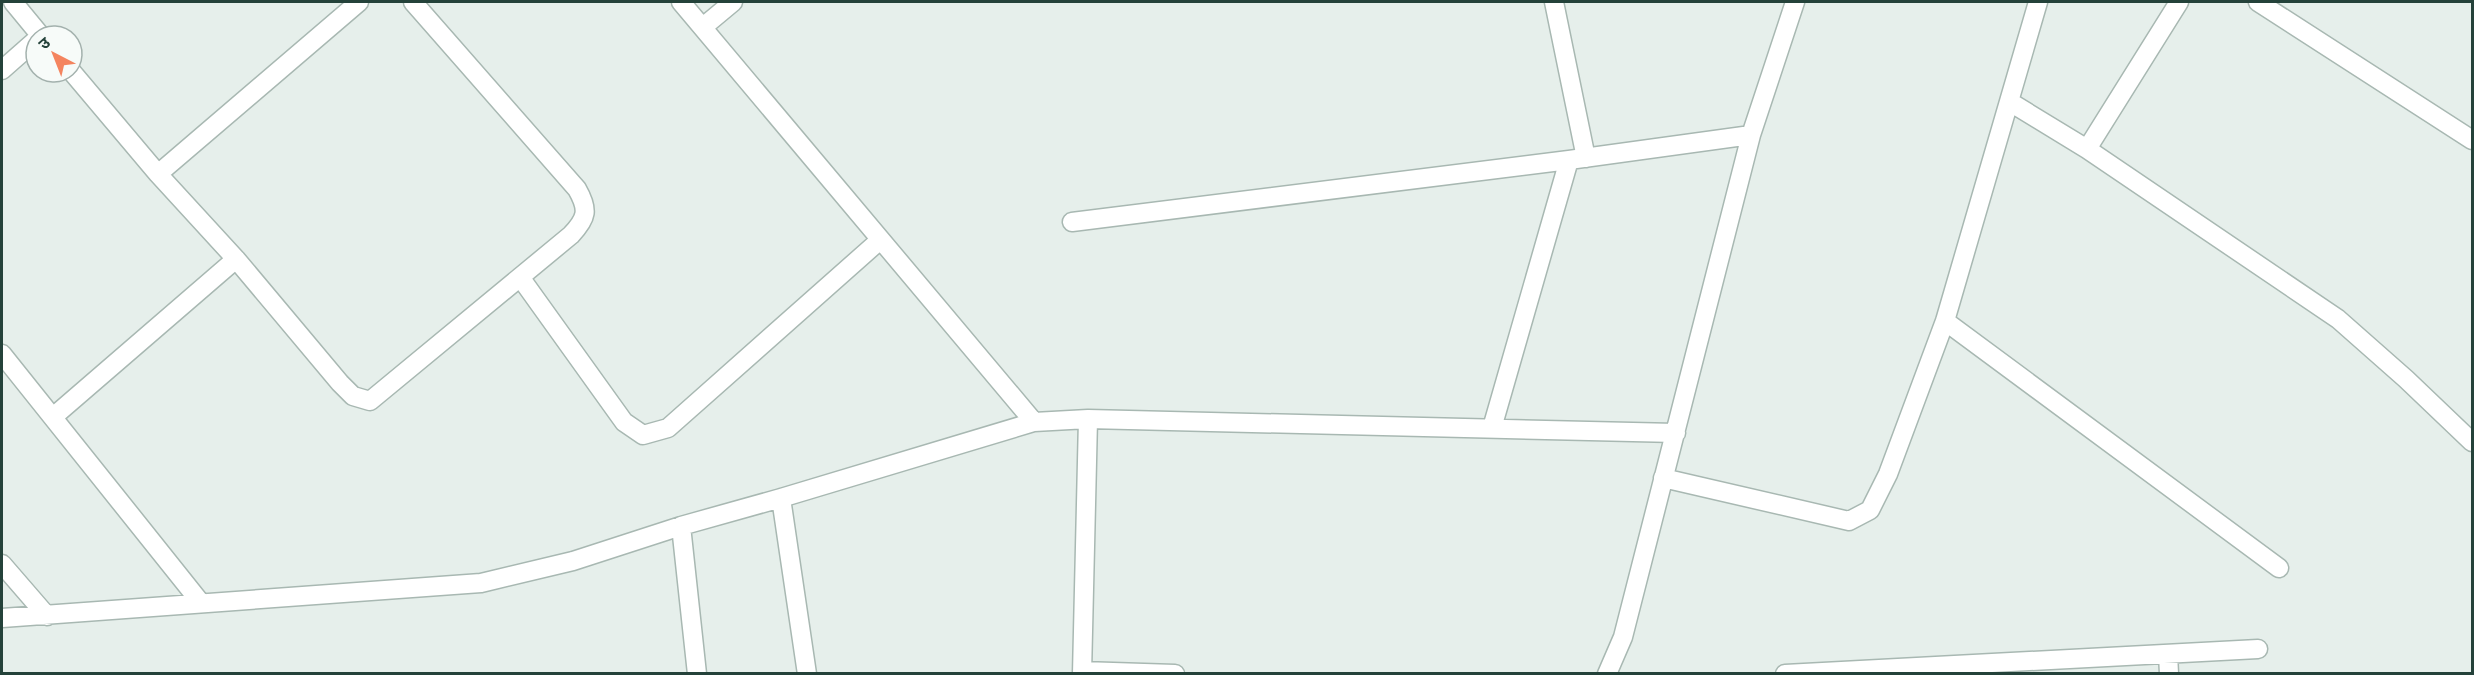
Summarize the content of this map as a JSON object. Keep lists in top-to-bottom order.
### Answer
{
  "north": "top left"
}
